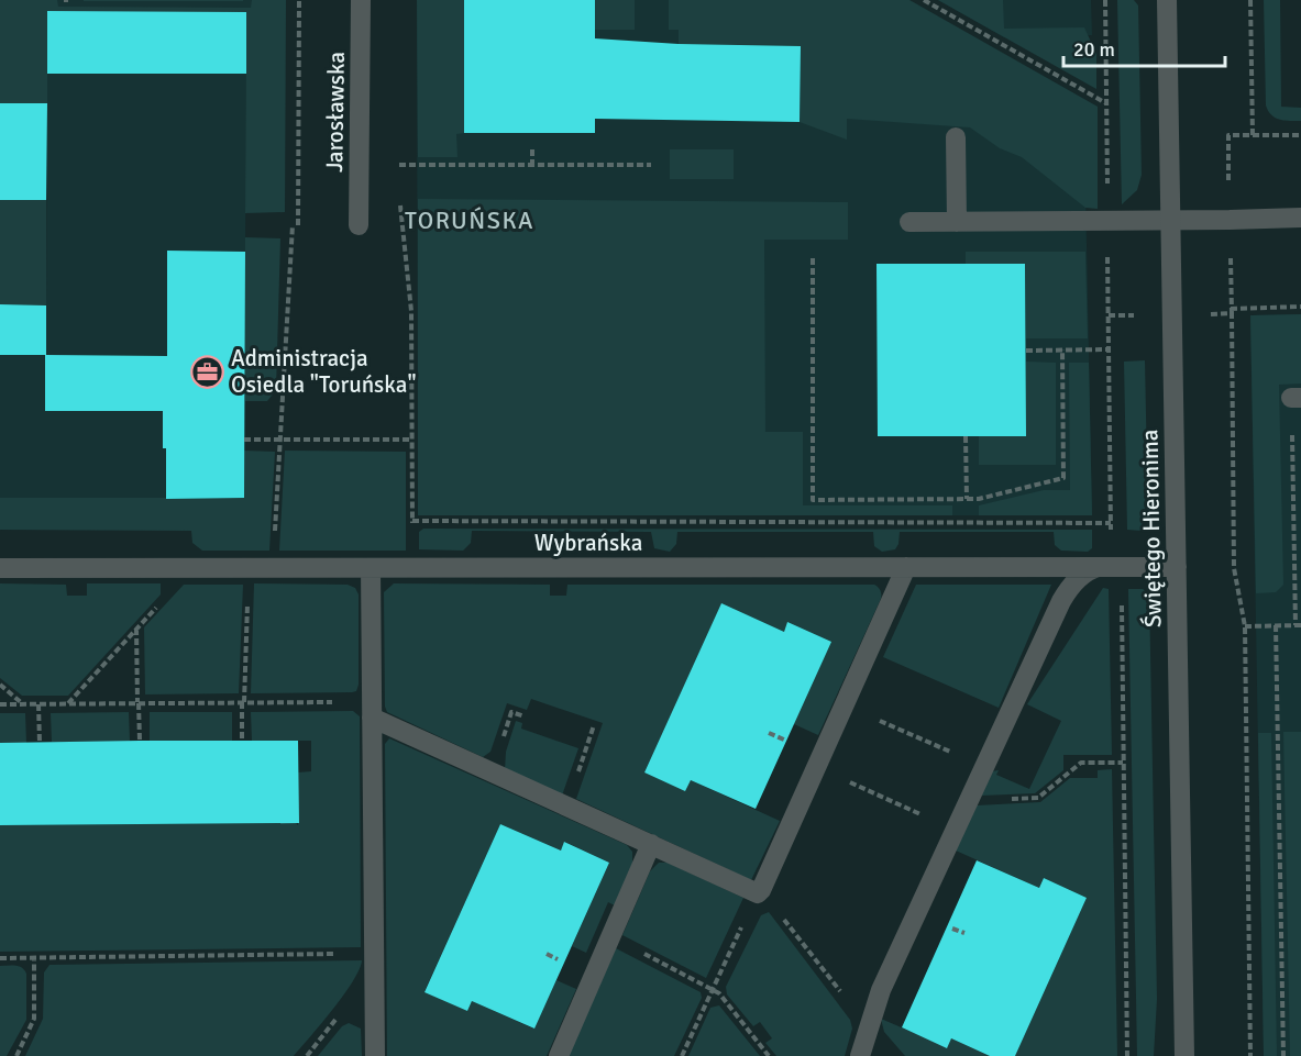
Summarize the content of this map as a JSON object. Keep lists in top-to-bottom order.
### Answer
{
  "streets": {
    "street": ["Jarosławska", "Świętego Hieronima", "Wybrańska"]
  },
  "crossings": [
    ["Świętego Hieronima", "Wybrańska"]
  ],
  "districts": ["TORUŃSKA"],
  "places": {
    "office": ["Administracja Osiedla \"Toruńska\""]
  },
  "scale_bar": "20 m"
}
